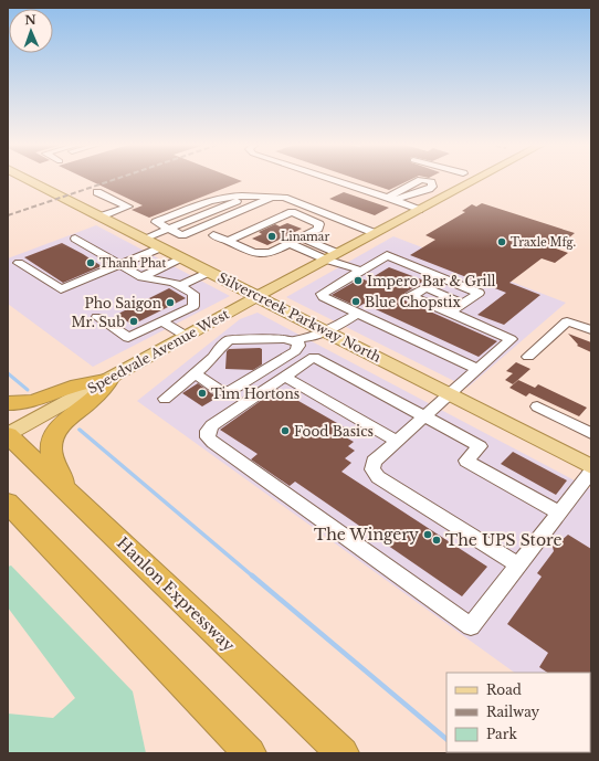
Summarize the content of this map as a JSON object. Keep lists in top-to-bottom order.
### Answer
{
  "streets": {
    "highway": ["Hanlon Expressway"],
    "main road": ["Silvercreek Parkway North", "Speedvale Avenue West"]
  },
  "crossings": [
    ["Silvercreek Parkway North", "Speedvale Avenue West"],
    ["Speedvale Avenue West", "Hanlon Expressway"]
  ],
  "places": [
    "Linamar",
    "Traxle Mfg.",
    "Thanh Phat",
    "Impero Bar & Grill",
    "Blue Chopstix",
    "Pho Saigon",
    "Mr. Sub",
    "Tim Hortons",
    "Food Basics",
    "The Wingery",
    "The UPS Store"
  ],
  "legend": ["Road", "Railway", "Park"],
  "north": "top"
}
